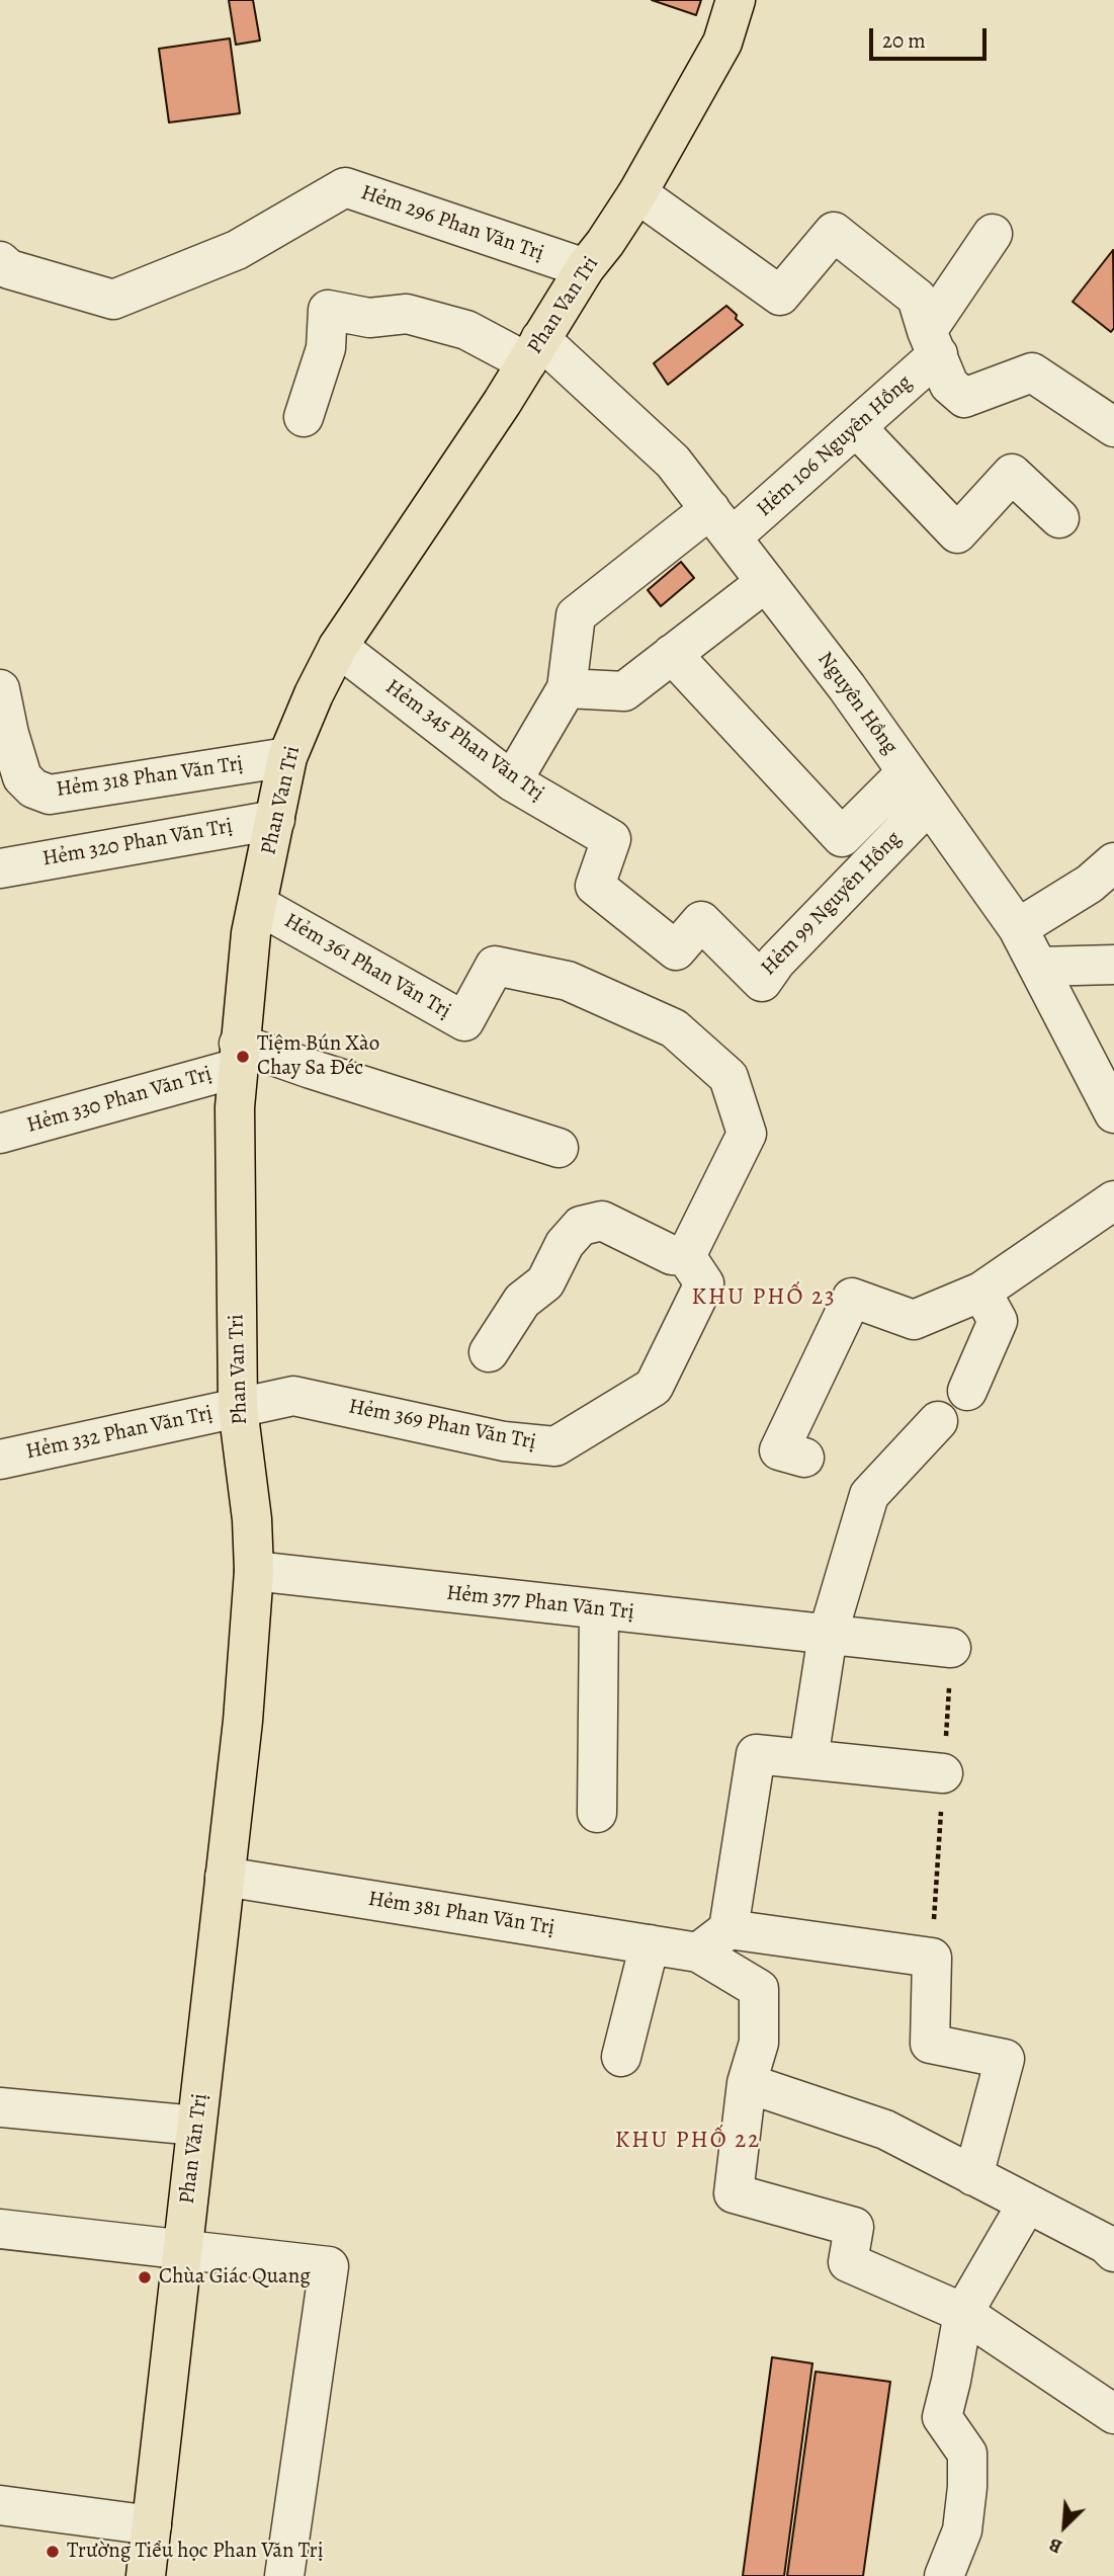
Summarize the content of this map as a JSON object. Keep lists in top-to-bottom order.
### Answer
{
  "streets": {
    "main road": ["Phan Van Tri", "Phan Văn Trị"],
    "street": [
      "Hẻm 296 Phan Văn Trị",
      "Hẻm 106 Nguyên Hồng",
      "Nguyên Hồng",
      "Hẻm 345 Phan Văn Trị",
      "Hẻm 318 Phan Văn Trị",
      "Hẻm 320 Phan Văn Trị",
      "Hẻm 99 Nguyên Hồng",
      "Hẻm 361 Phan Văn Trị",
      "Hẻm 330 Phan Văn Trị",
      "Hẻm 369 Phan Văn Trị",
      "Hẻm 332 Phan Văn Trị",
      "Hẻm 377 Phan Văn Trị",
      "Hẻm 381 Phan Văn Trị"
    ]
  },
  "crossings": [
    ["Hẻm 296 Phan Văn Trị", "Phan Van Tri"],
    ["Phan Van Tri", "Nguyên Hồng"],
    ["Phan Van Tri", "Hẻm 345 Phan Văn Trị"],
    ["Phan Van Tri", "Hẻm 318 Phan Văn Trị"],
    ["Phan Van Tri", "Hẻm 320 Phan Văn Trị"],
    ["Phan Van Tri", "Hẻm 361 Phan Văn Trị"],
    ["Phan Van Tri", "Hẻm 330 Phan Văn Trị"],
    ["Phan Van Tri", "Hẻm 369 Phan Văn Trị"],
    ["Phan Van Tri", "Hẻm 332 Phan Văn Trị"],
    ["Phan Van Tri", "Hẻm 377 Phan Văn Trị"],
    ["Phan Van Tri", "Hẻm 381 Phan Văn Trị"],
    ["Phan Van Tri", "Phan Văn Trị"],
    ["Hẻm 106 Nguyên Hồng", "Nguyên Hồng"],
    ["Nguyên Hồng", "Hẻm 99 Nguyên Hồng"],
    ["Hẻm 345 Phan Văn Trị", "Hẻm 99 Nguyên Hồng"],
    ["Hẻm 361 Phan Văn Trị", "Hẻm 369 Phan Văn Trị"],
    ["Hẻm 369 Phan Văn Trị", "Hẻm 332 Phan Văn Trị"],
    ["Hẻm 381 Phan Văn Trị", "Phan Văn Trị"]
  ],
  "districts": ["KHU PHỐ 23", "KHU PHỐ 22"],
  "places": ["Tiệm Bún Xào Chay Sa Đéc", "Chùa Giác Quang", "Trường Tiểu học Phan Văn Trị"],
  "scale_bar": "20 m",
  "north": "bottom left"
}
